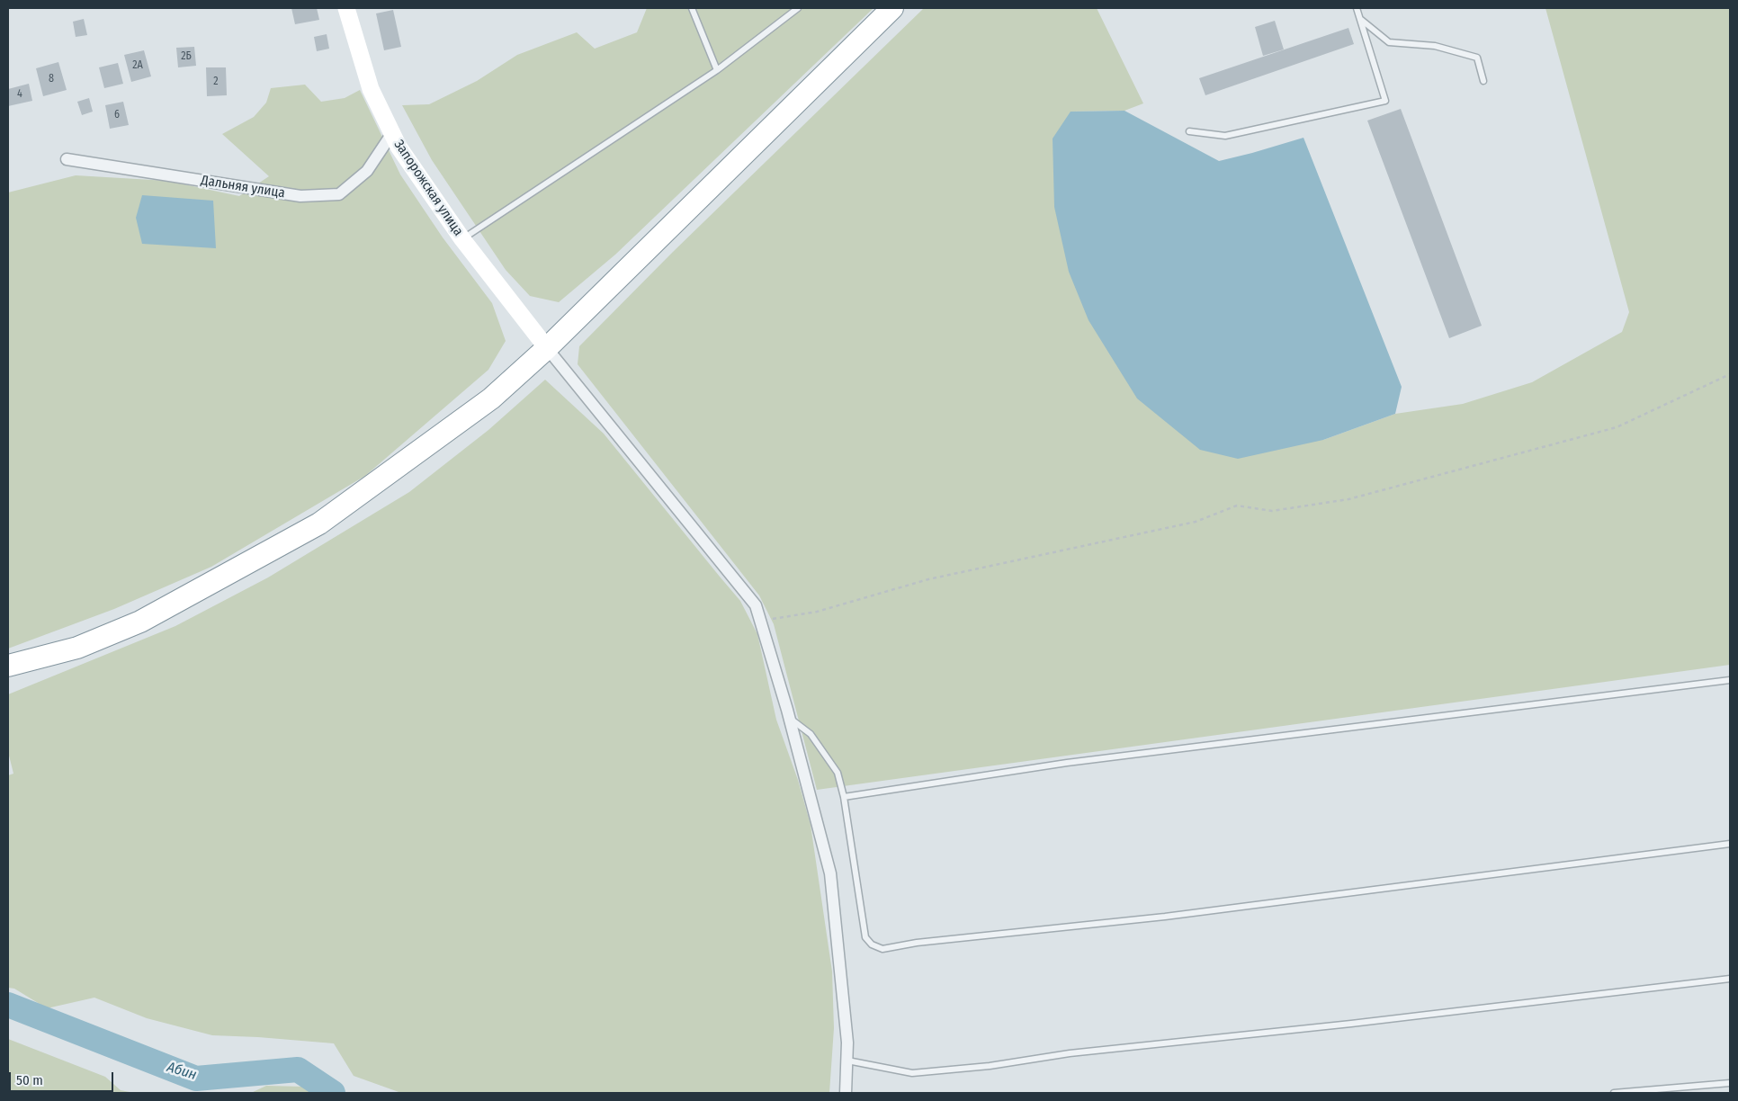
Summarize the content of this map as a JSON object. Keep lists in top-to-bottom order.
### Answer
{
  "streets": {
    "main road": ["Запорожская улица"],
    "street": ["Дальняя улица"]
  },
  "crossings": [
    ["Дальняя улица", "Запорожская улица"]
  ],
  "water": ["Абин"],
  "house_numbers": [
    "2Б",
    "2А",
    "8",
    "2",
    "4",
    "6"
  ],
  "scale_bar": "50 m"
}
